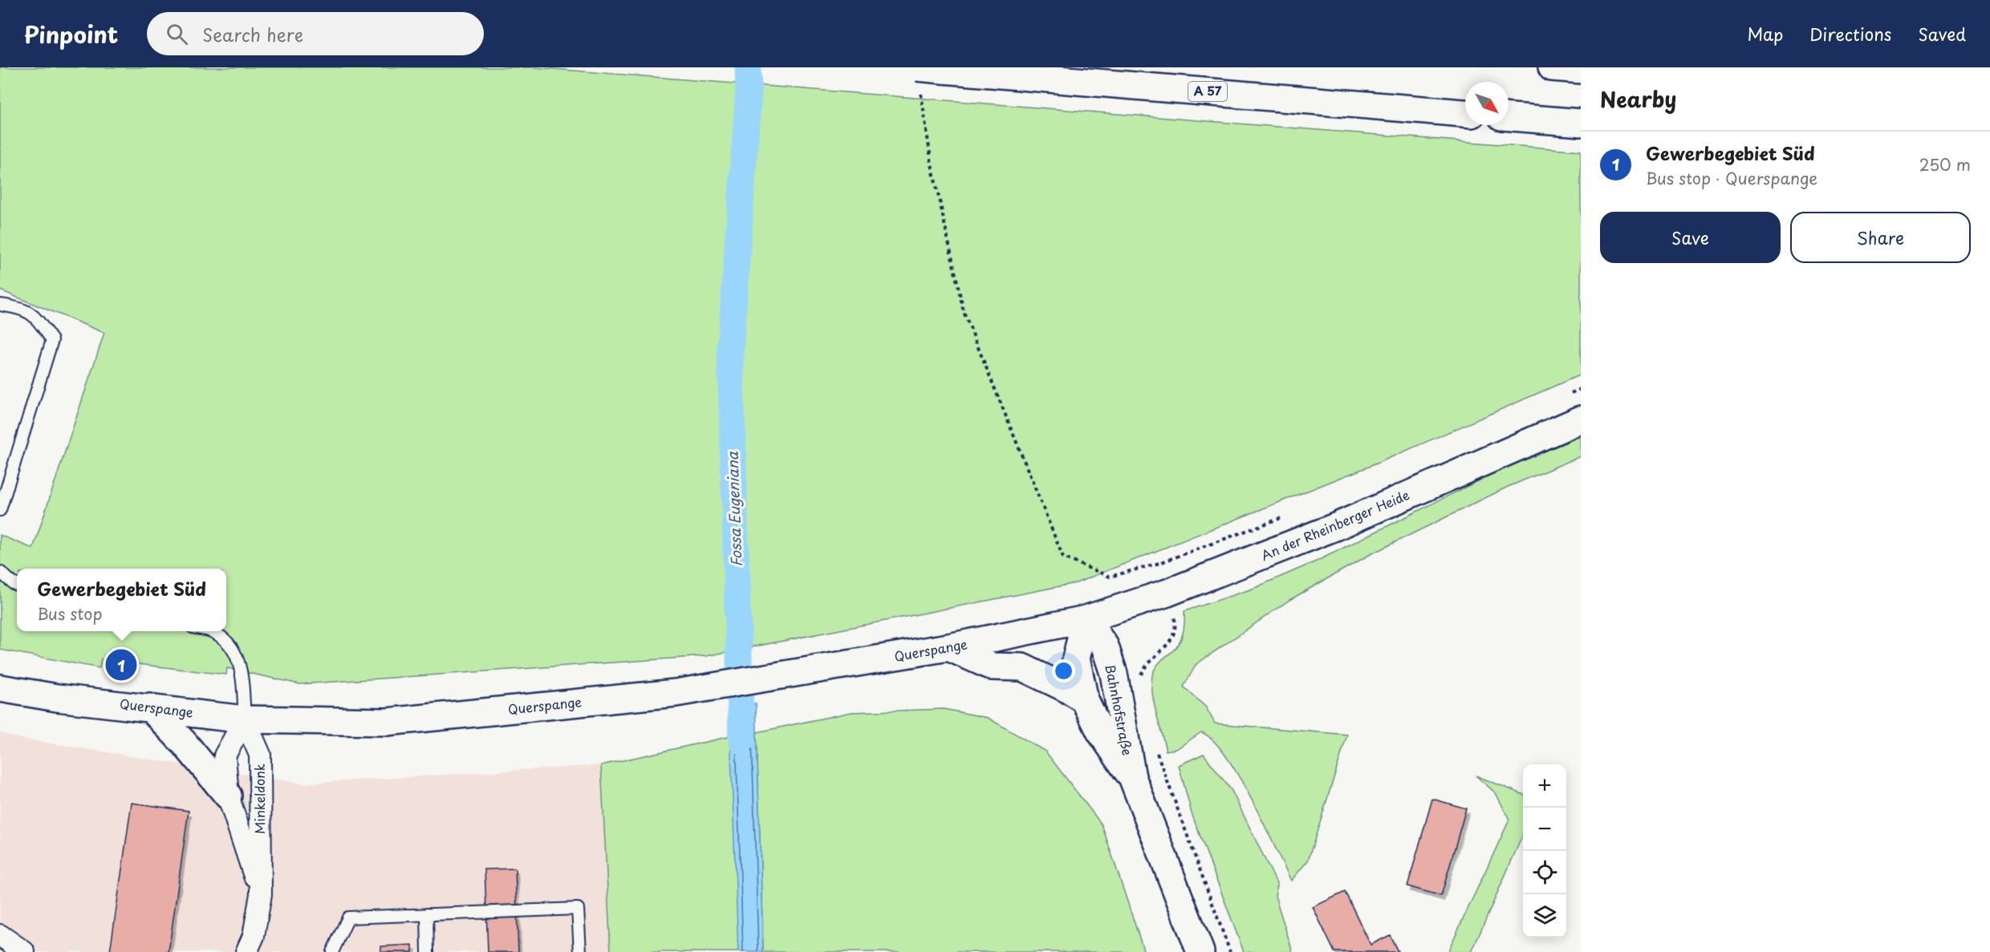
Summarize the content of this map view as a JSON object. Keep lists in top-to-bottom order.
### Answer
{
  "streets": {
    "main road": [
      "A 57",
      "An der Rheinberger Heide",
      "Querspange",
      "Bahnhofstraße"
    ],
    "street": ["Minkeldonk"]
  },
  "crossings": [
    ["An der Rheinberger Heide", "Querspange"],
    ["An der Rheinberger Heide", "Bahnhofstraße"],
    ["Querspange", "Bahnhofstraße"],
    ["Querspange", "Minkeldonk"]
  ],
  "water": ["Fossa Eugeniana"],
  "north": "bottom right",
  "page": {
    "header": "Pinpoint",
    "search": "Search here",
    "nav": ["Map", "Directions", "Saved"],
    "heading": "Nearby",
    "list": [
      {
        "mark": "1",
        "name": "Gewerbegebiet Süd",
        "note": "Bus stop · Querspange",
        "value": "250 m"
      }
    ],
    "buttons": ["Save", "Share"],
    "popup": ["Gewerbegebiet Süd", "Bus stop"],
    "pins": "1",
    "map_buttons": ["+", "−"]
  }
}
